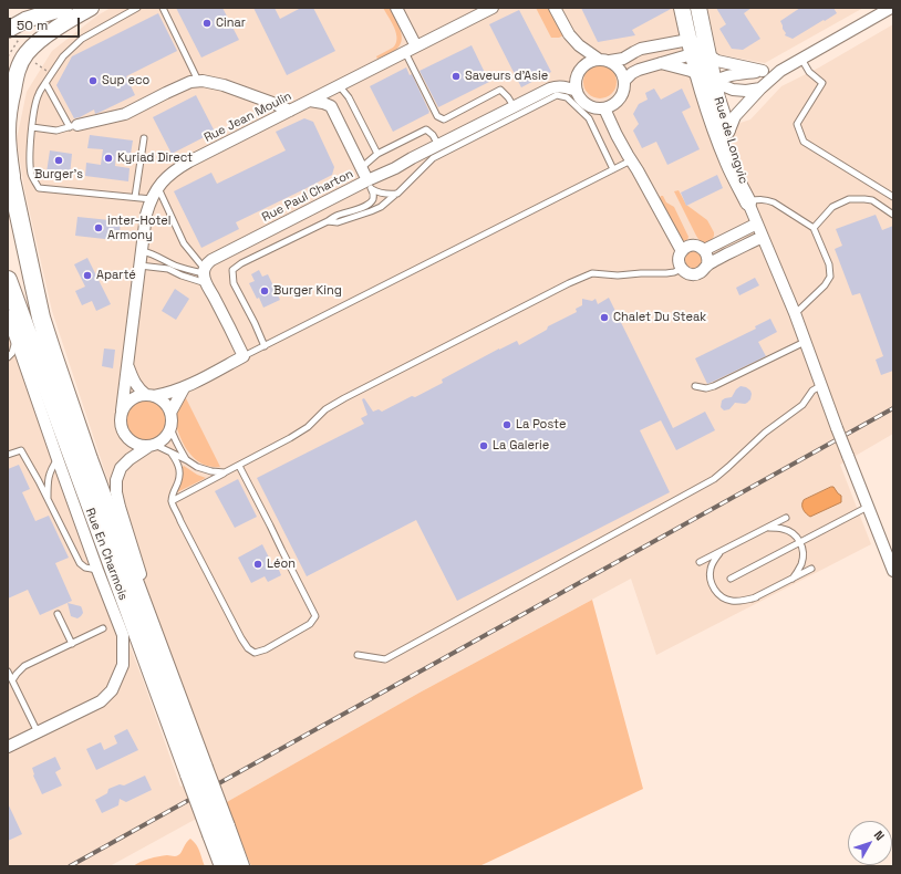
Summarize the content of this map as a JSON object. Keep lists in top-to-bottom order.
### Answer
{
  "streets": {
    "street": [
      "Rue Jean Moulin",
      "Rue de Longvic",
      "Rue Paul Charton",
      "Rue En Charmois"
    ]
  },
  "places": [
    "Cinar",
    "Saveurs d'Asie",
    "Sup eco",
    "Kyriad Direct",
    "Burger's",
    "inter-Hotel Armony",
    "Aparté",
    "Burger King",
    "Chalet Du Steak",
    "La Poste",
    "La Galerie",
    "Léon"
  ],
  "scale_bar": "50 m",
  "north": "top right"
}
